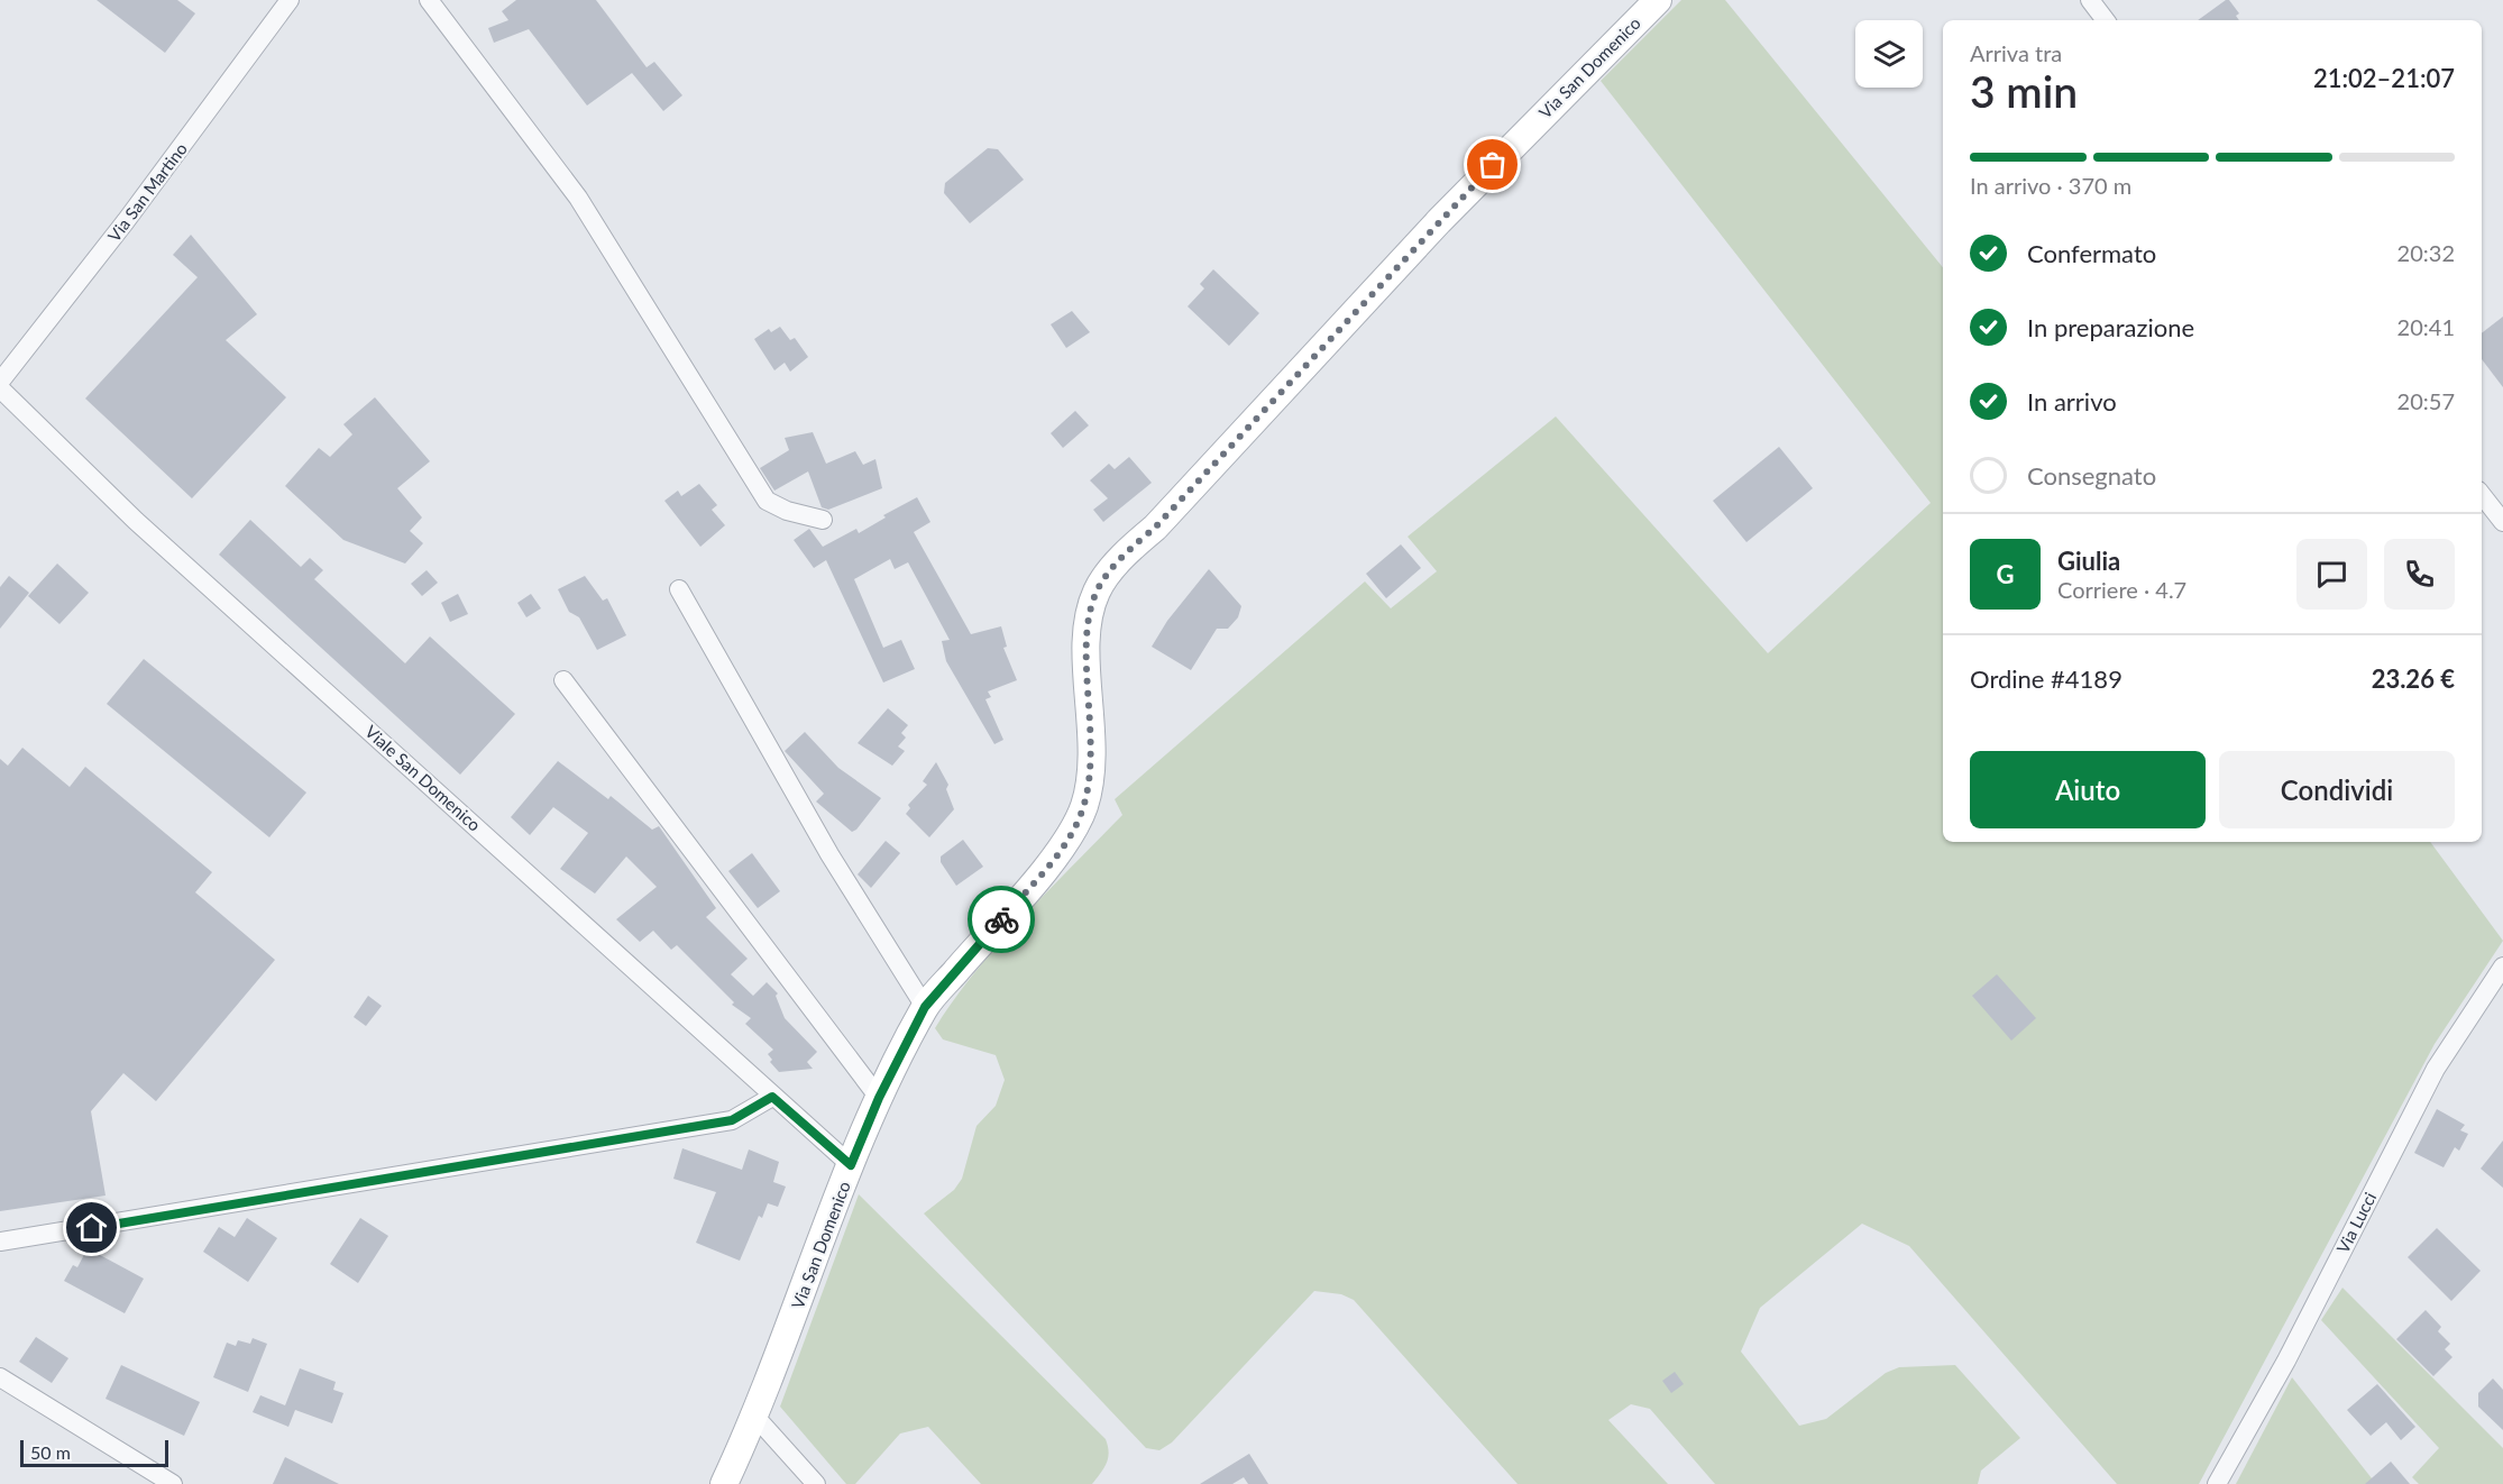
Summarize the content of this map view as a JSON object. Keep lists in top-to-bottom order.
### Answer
{
  "streets": {
    "street": [
      "Via San Domenico",
      "Via San Martino",
      "Viale San Domenico",
      "Via Lucci"
    ]
  },
  "crossings": [
    ["Via San Domenico", "Viale San Domenico"]
  ],
  "scale_bar": "50 m",
  "page": {
    "heading": ["3 min", "Arriva tra", "21:02–21:07"],
    "panel": [
      "Giulia",
      "Corriere · 4.7",
      "Ordine #4189",
      "23.26 €"
    ],
    "bar": "In arrivo · 370 m",
    "list": [
      ["Confermato", "20:32"],
      ["In preparazione", "20:41"],
      ["In arrivo", "20:57"],
      "Consegnato"
    ],
    "round": "G",
    "buttons": ["Aiuto", "Condividi"],
    "scale": "50 m"
  }
}
